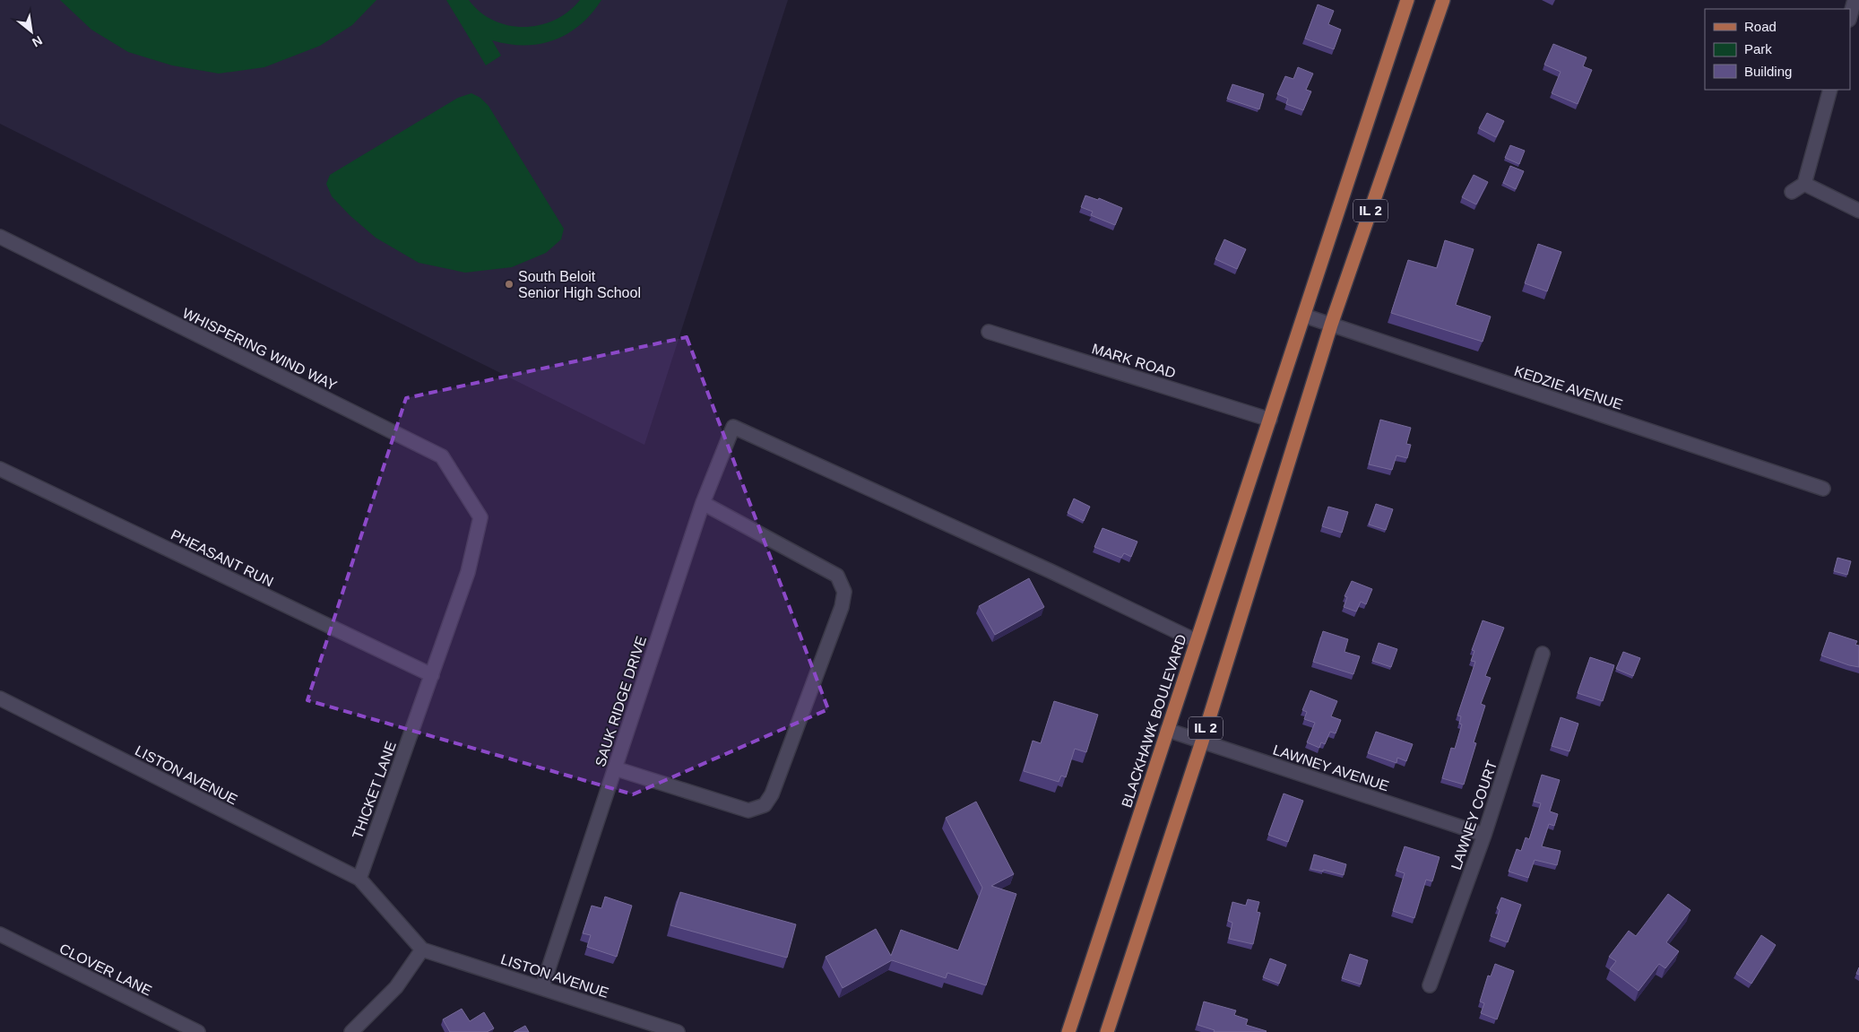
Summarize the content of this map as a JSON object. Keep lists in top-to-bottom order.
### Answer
{
  "streets": {
    "main road": ["IL 2", "BLACKHAWK BOULEVARD"],
    "street": [
      "WHISPERING WIND WAY",
      "MARK ROAD",
      "KEDZIE AVENUE",
      "PHEASANT RUN",
      "SAUK RIDGE DRIVE",
      "LAWNEY AVENUE",
      "LISTON AVENUE",
      "THICKET LANE",
      "LAWNEY COURT",
      "CLOVER LANE"
    ]
  },
  "crossings": [
    ["IL 2", "MARK ROAD"],
    ["IL 2", "KEDZIE AVENUE"],
    ["IL 2", "BLACKHAWK BOULEVARD"],
    ["IL 2", "LAWNEY AVENUE"],
    ["WHISPERING WIND WAY", "THICKET LANE"],
    ["MARK ROAD", "BLACKHAWK BOULEVARD"],
    ["PHEASANT RUN", "THICKET LANE"],
    ["SAUK RIDGE DRIVE", "BLACKHAWK BOULEVARD"],
    ["SAUK RIDGE DRIVE", "LISTON AVENUE"],
    ["BLACKHAWK BOULEVARD", "LAWNEY AVENUE"],
    ["LAWNEY AVENUE", "LAWNEY COURT"],
    ["LISTON AVENUE", "THICKET LANE"]
  ],
  "places": ["South Beloit Senior High School"],
  "legend": ["Road", "Park", "Building"],
  "north": "bottom right"
}
